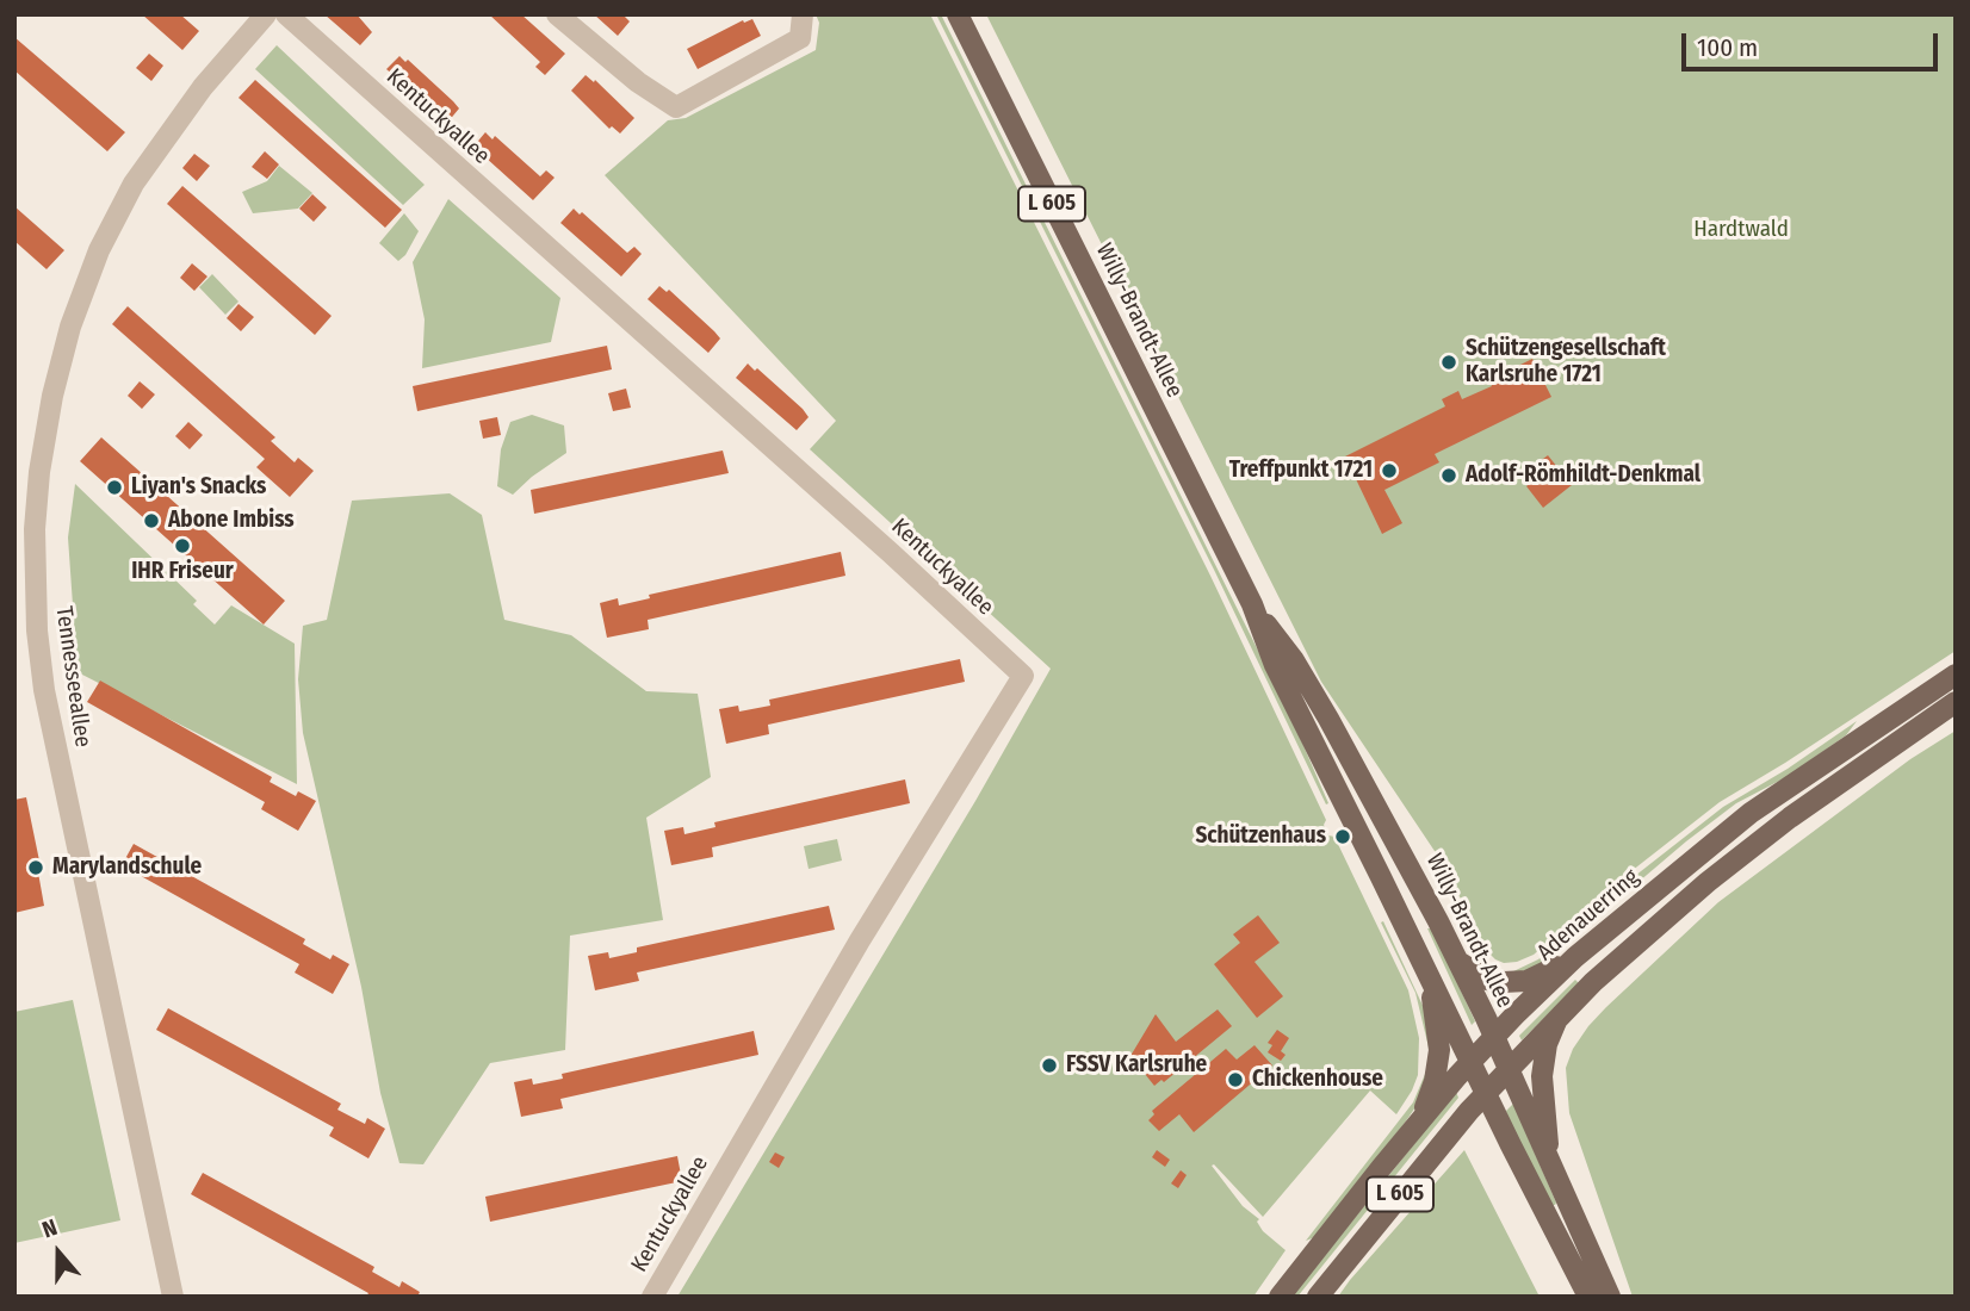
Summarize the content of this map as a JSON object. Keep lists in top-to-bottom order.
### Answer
{
  "streets": {
    "main road": ["L 605", "Willy-Brandt-Allee", "Adenauerring"],
    "street": ["Kentuckyallee", "Tennesseeallee"]
  },
  "crossings": [
    ["L 605", "Willy-Brandt-Allee"],
    ["Willy-Brandt-Allee", "Adenauerring"]
  ],
  "parks": ["Hardtwald"],
  "places": [
    "Schützengesellschaft Karlsruhe 1721",
    "Treffpunkt 1721",
    "Adolf-Römhildt-Denkmal",
    "Liyan's Snacks",
    "Abone Imbiss",
    "IHR Friseur",
    "Schützenhaus",
    "Marylandschule",
    "FSSV Karlsruhe",
    "Chickenhouse"
  ],
  "scale_bar": "100 m",
  "north": "top"
}
